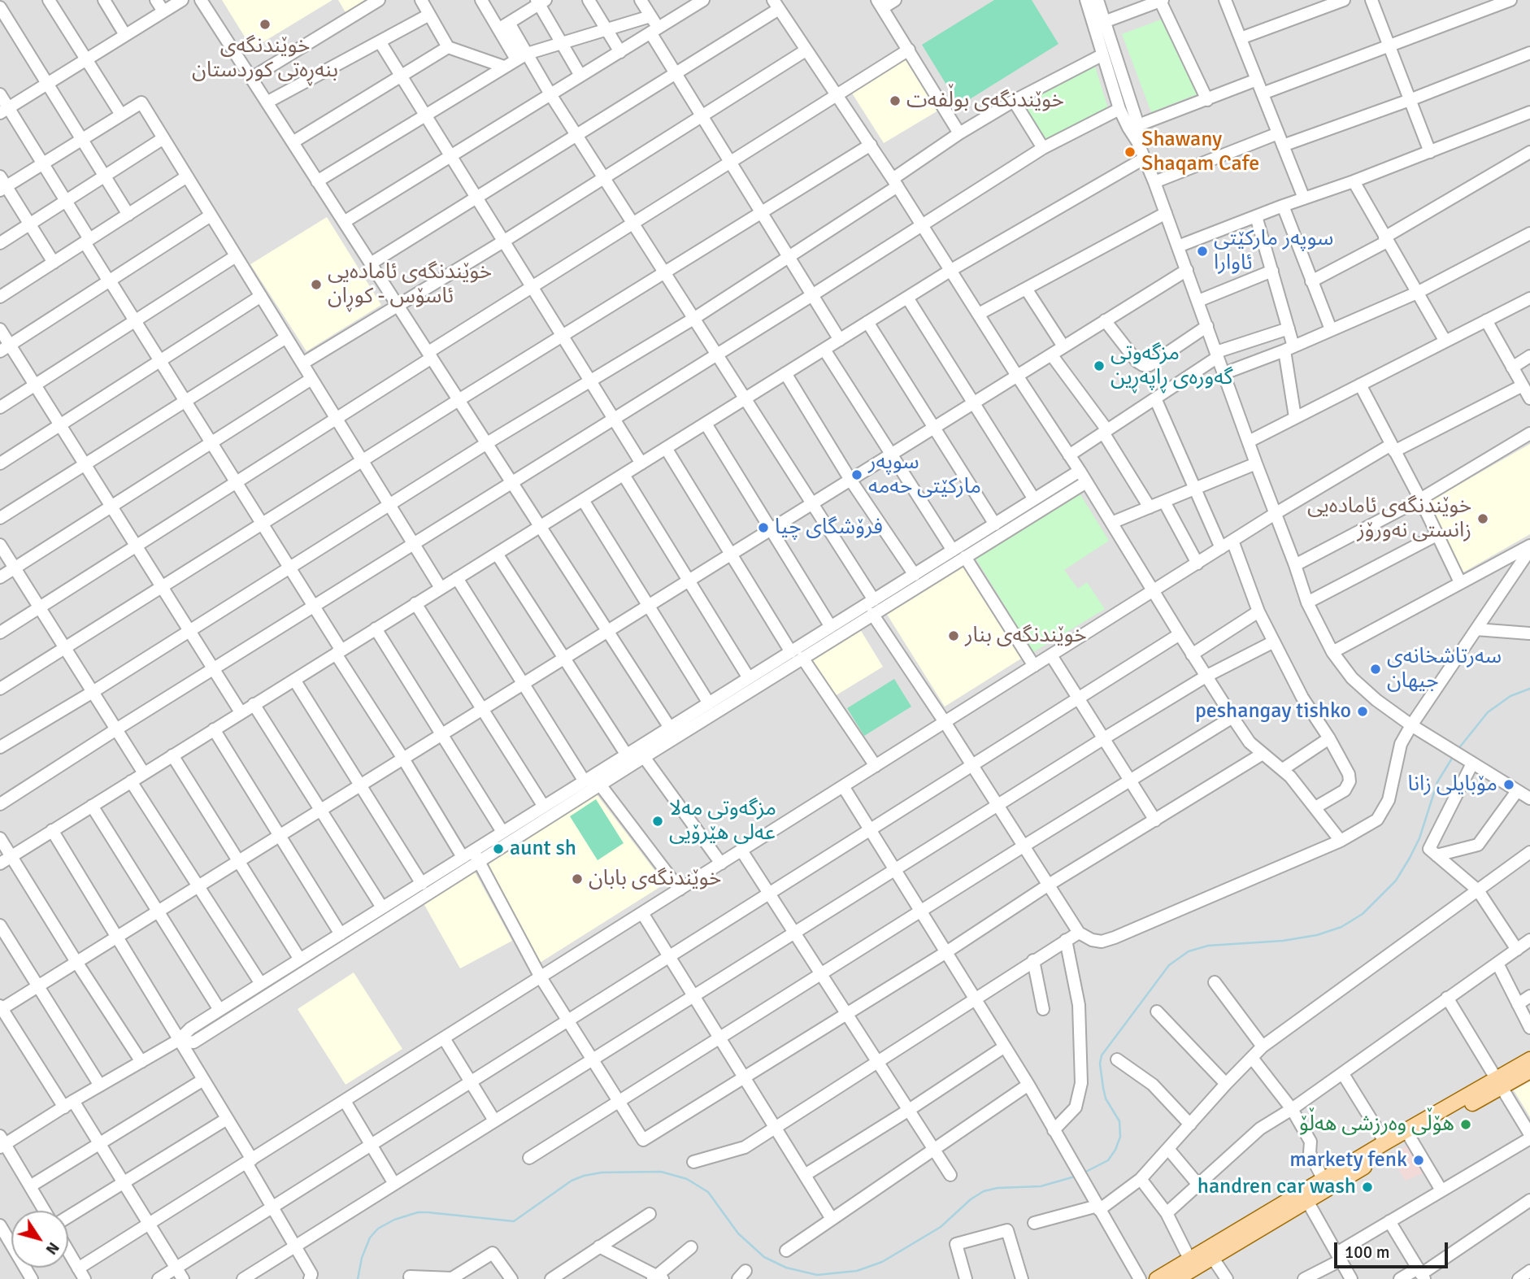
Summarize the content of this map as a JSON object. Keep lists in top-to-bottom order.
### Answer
{
  "places": [
    "خوێندنگەی بنەڕەتی کوردستان",
    "خوێندنگەی بوڵفەت",
    "Shawany Shaqam Cafe",
    "سوپەر مارکێتی ئاوارا",
    "خوێندنگەی ئامادەیی ئاسۆس - کوڕان",
    "مزگەوتی گەورەی ڕاپەڕین",
    "سوپەر مارکێتی حەمە",
    "خوێندنگەی ئامادەیی زانستی نەورۆز",
    "فرۆشگای چیا",
    "خوێندنگەی بنار",
    "سەرتاشخانەی جیهان",
    "peshangay tishko",
    "مۆبایلی زانا",
    "مزگەوتی مەلا عەلی هێرۆیی",
    "aunt sh",
    "خوێندنگەی بابان",
    "ھۆڵی وەرزشی ھەڵۆ",
    "markety fenk",
    "handren car wash"
  ],
  "scale_bar": "100 m",
  "north": "bottom right"
}
